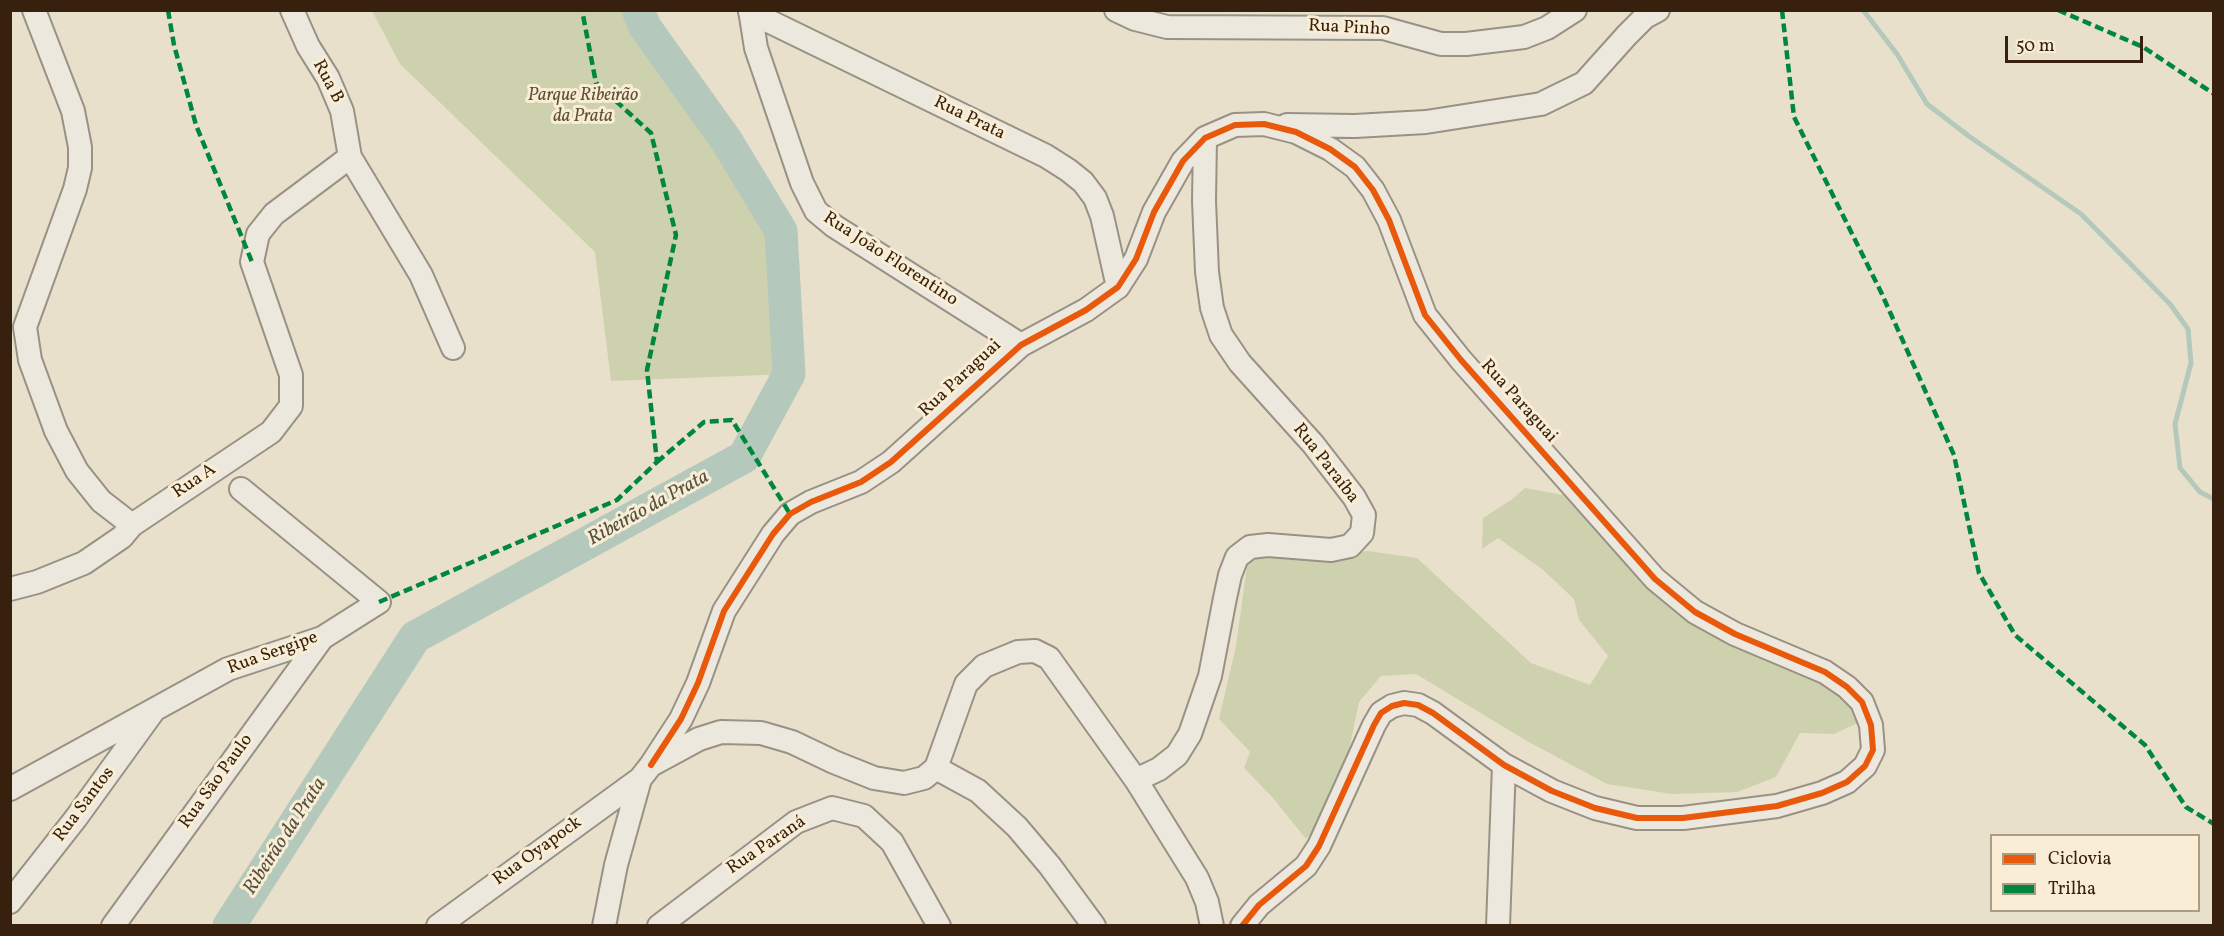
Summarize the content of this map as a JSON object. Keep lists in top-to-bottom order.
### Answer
{
  "streets": {
    "street": [
      "Rua Pinho",
      "Rua B",
      "Rua Prata",
      "Rua João Florentino",
      "Rua Paraguai",
      "Rua Paraíba",
      "Rua A",
      "Rua Sergipe",
      "Rua São Paulo",
      "Rua Santos",
      "Rua Paraná",
      "Rua Oyapock"
    ]
  },
  "crossings": [
    ["Rua B", "Rua A"],
    ["Rua Prata", "Rua João Florentino"],
    ["Rua Prata", "Rua Paraguai"],
    ["Rua João Florentino", "Rua Paraguai"],
    ["Rua Paraguai", "Rua Paraíba"],
    ["Rua Paraguai", "Rua Oyapock"],
    ["Rua Sergipe", "Rua São Paulo"],
    ["Rua Sergipe", "Rua Santos"]
  ],
  "water": ["Ribeirão da Prata"],
  "parks": ["Parque Ribeirão da Prata"],
  "legend": ["Ciclovia", "Trilha"],
  "scale_bar": "50 m"
}
